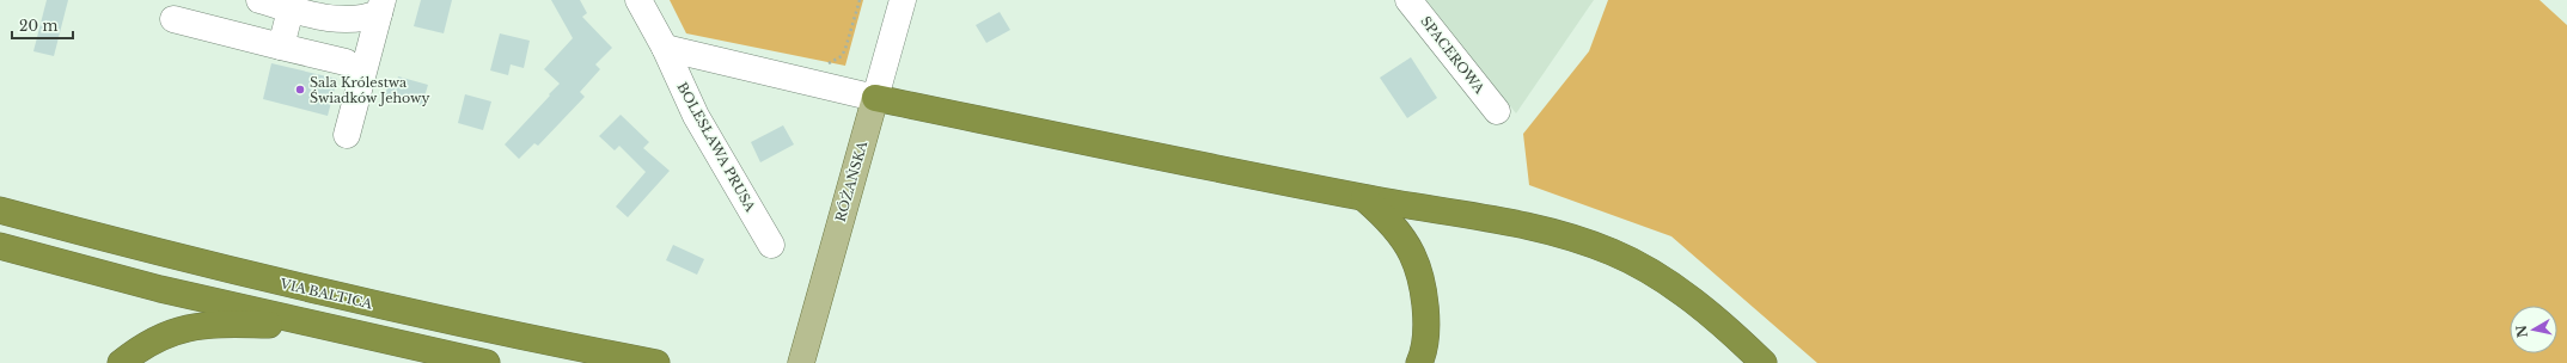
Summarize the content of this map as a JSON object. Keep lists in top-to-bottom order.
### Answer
{
  "streets": {
    "highway": ["VIA BALTICA"],
    "main road": ["RÓŻAŃSKA"],
    "street": ["SPACEROWA", "BOLESŁAWA PRUSA"]
  },
  "places": ["Sala Królestwa Świadków Jehowy"],
  "scale_bar": "20 m",
  "north": "left"
}
